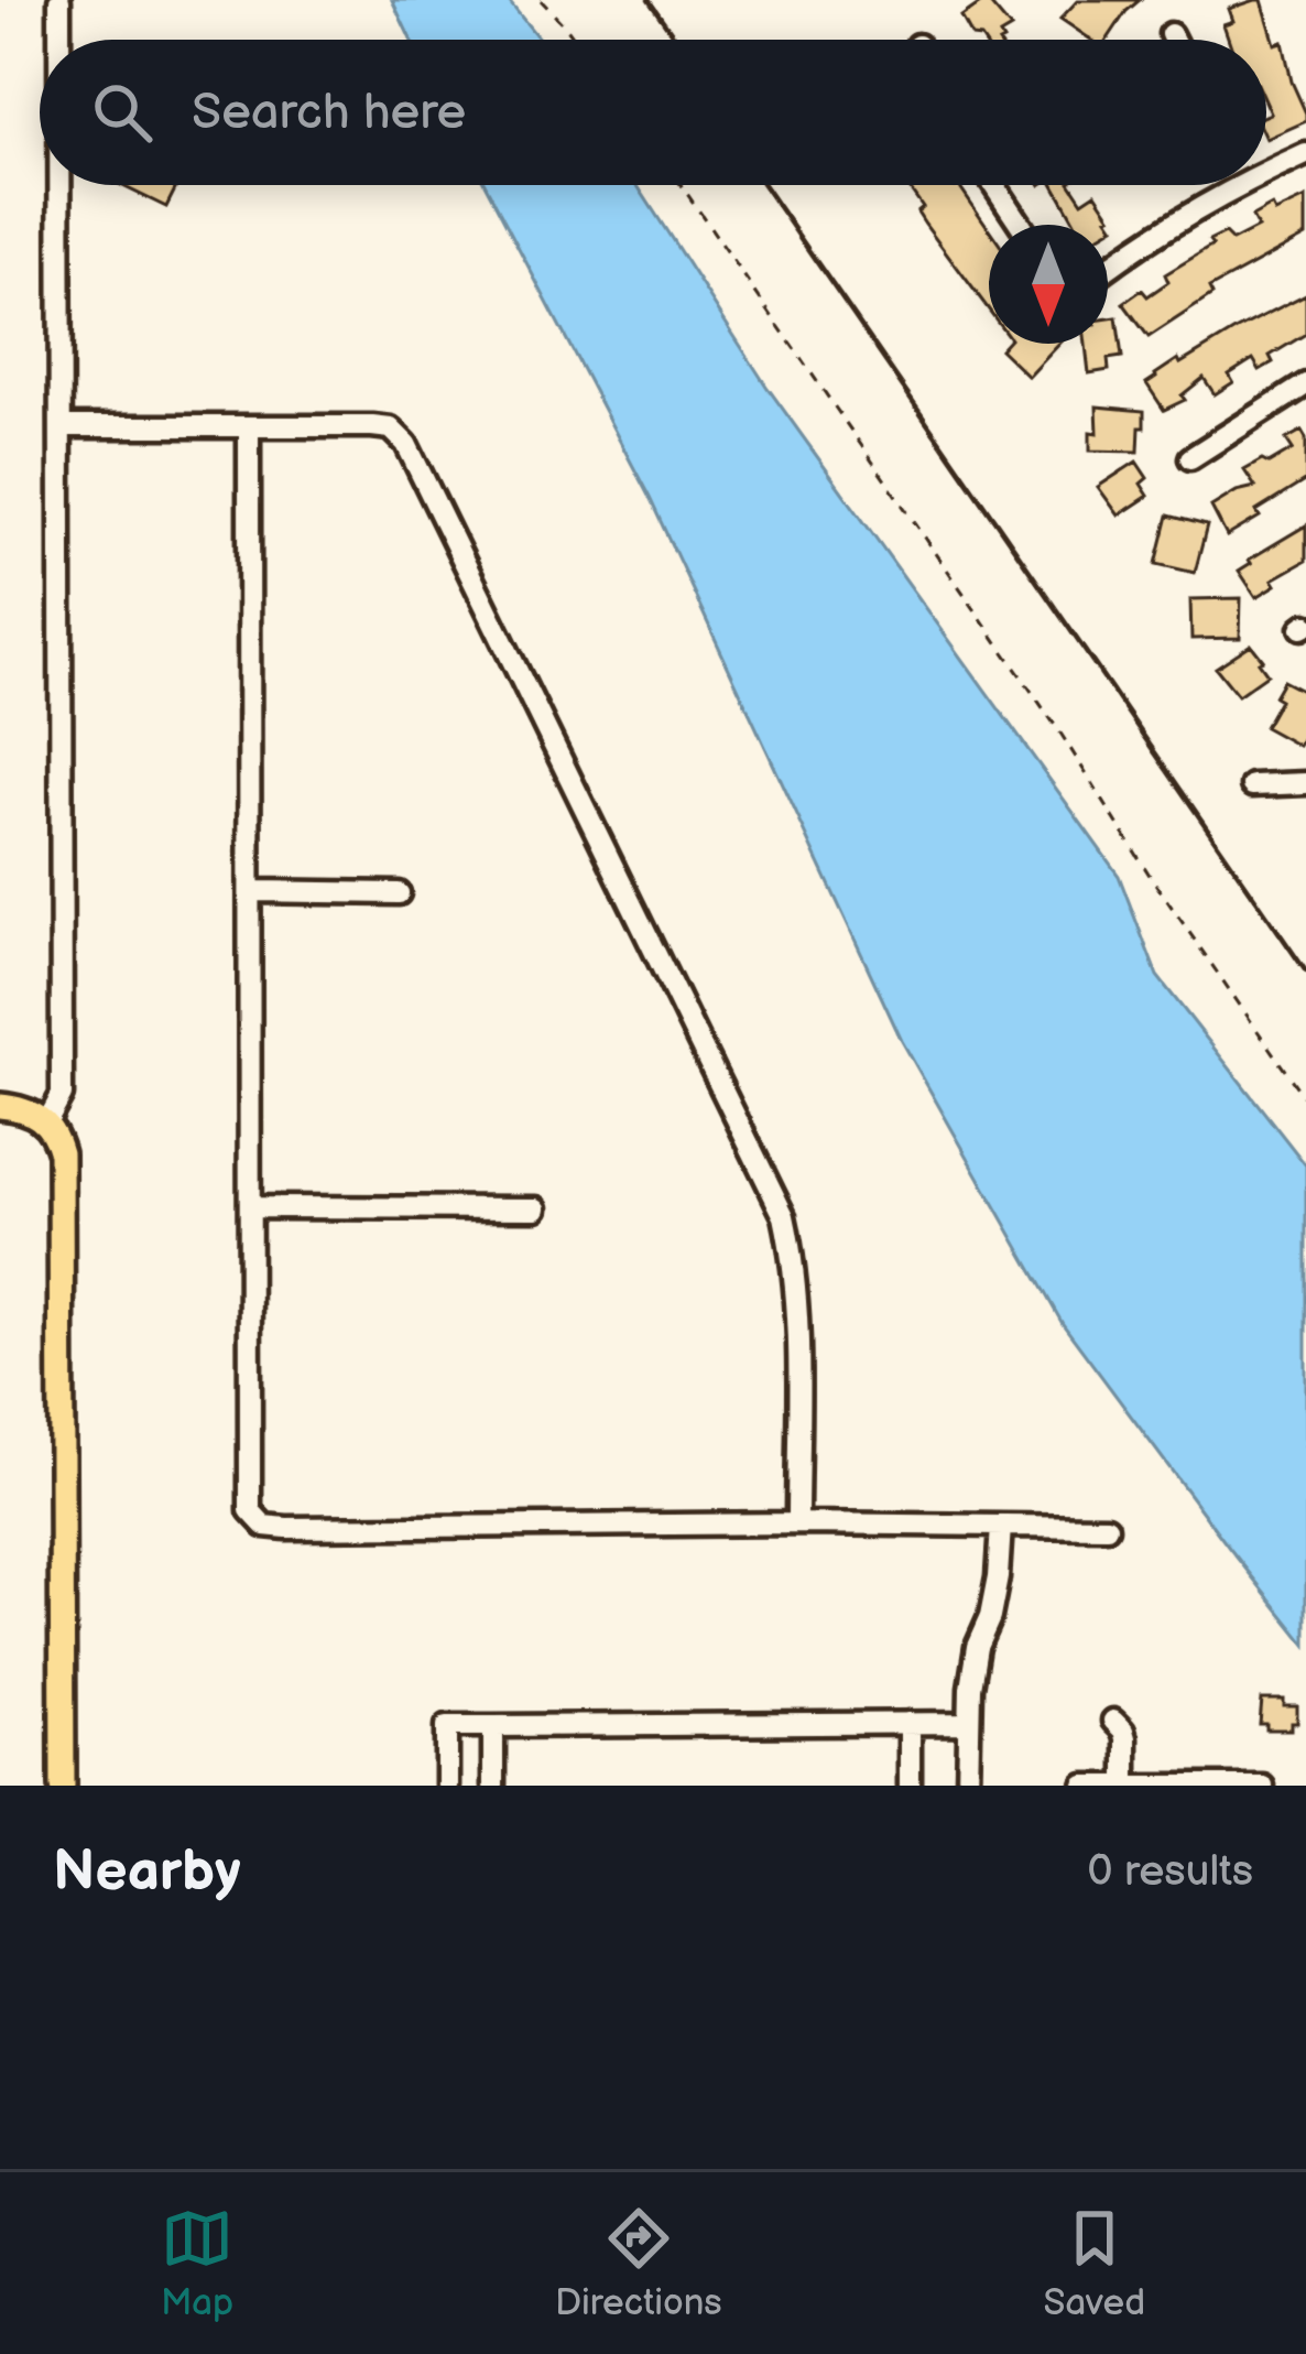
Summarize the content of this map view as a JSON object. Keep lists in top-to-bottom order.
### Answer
{
  "north": "bottom",
  "page": {
    "search": "Search here",
    "heading": ["Nearby", "0 results"],
    "nav": ["Map", "Directions", "Saved"]
  }
}
